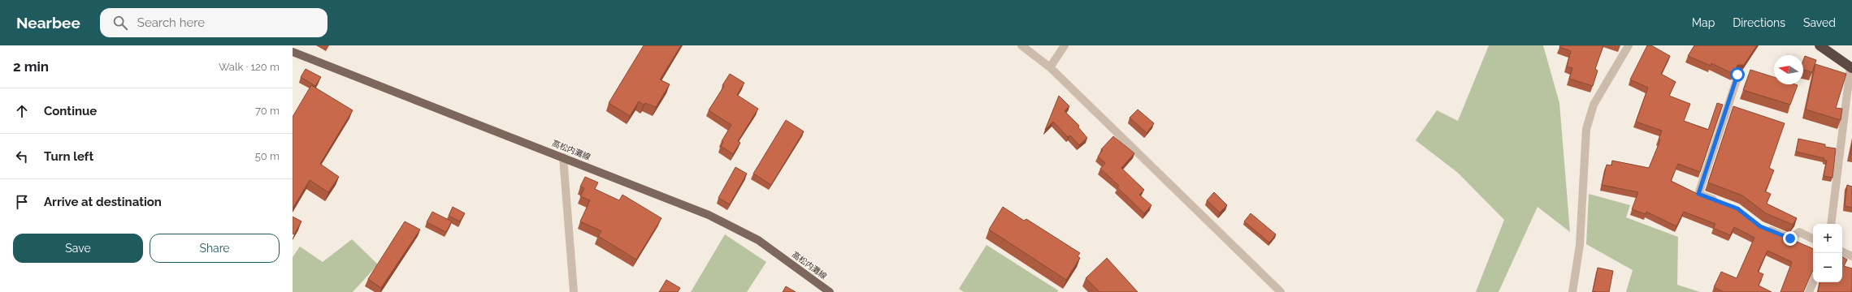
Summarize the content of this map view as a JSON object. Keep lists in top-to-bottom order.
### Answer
{
  "streets": {
    "main road": ["高松内灘線"]
  },
  "north": "left",
  "page": {
    "header": "Nearbee",
    "search": "Search here",
    "nav": ["Map", "Directions", "Saved"],
    "heading": ["2 min", "Walk · 120 m"],
    "list": [
      ["Continue", "70 m"],
      ["Turn left", "50 m"],
      "Arrive at destination"
    ],
    "buttons": ["Save", "Share"],
    "map_buttons": ["+", "−"]
  }
}
